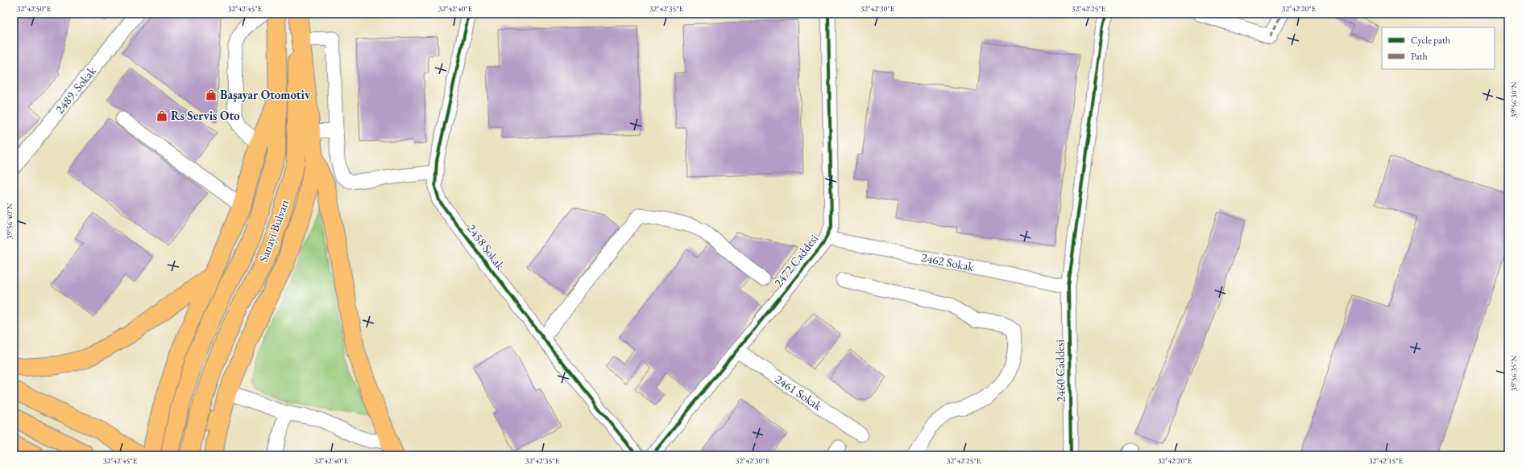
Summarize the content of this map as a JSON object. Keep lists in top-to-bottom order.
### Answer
{
  "streets": {
    "main road": ["Sanayi Bulvarı"],
    "street": [
      "2489. Sokak",
      "2458 Sokak",
      "2472 Caddesi",
      "2462 Sokak",
      "2460 Caddesi",
      "2461 Sokak"
    ]
  },
  "crossings": [
    ["2472 Caddesi", "2462 Sokak"],
    ["2472 Caddesi", "2461 Sokak"],
    ["2462 Sokak", "2460 Caddesi"]
  ],
  "places": {
    "shop": ["Başayar Otomotiv", "Rs Servis Oto"]
  },
  "legend": ["Cycle path", "Path"],
  "coordinates": [
    "32°42'50\"E",
    "32°42'45\"E",
    "32°42'40\"E",
    "32°42'35\"E",
    "32°42'30\"E",
    "32°42'25\"E",
    "32°42'20\"E",
    "39°56'30\"N",
    "39°56'40\"N",
    "39°56'35\"N",
    "32°42'15\"E"
  ]
}
